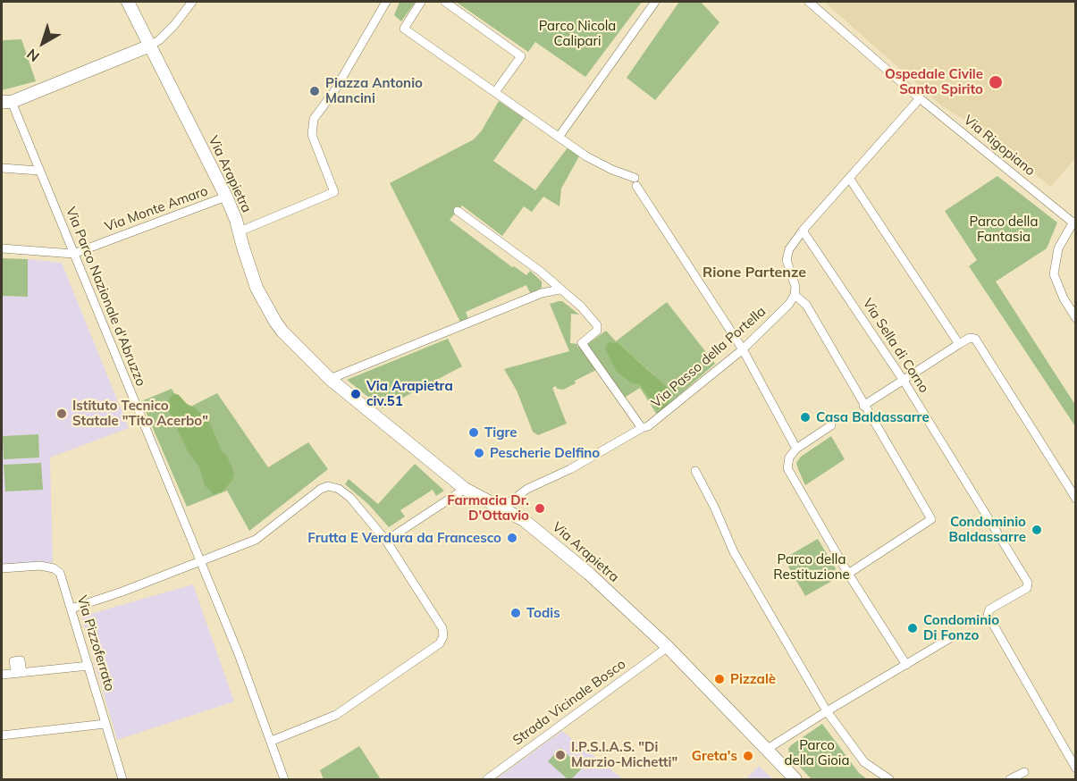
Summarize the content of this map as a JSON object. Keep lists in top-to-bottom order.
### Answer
{
  "streets": {
    "street": [
      "Via Rigopiano",
      "Via Arapietra",
      "Via Monte Amaro",
      "Via Parco Nazionale d'Abruzzo",
      "Via Sella di Corno",
      "Via Passo della Portella",
      "Via Pizzoferrato",
      "Strada Vicinale Bosco"
    ]
  },
  "crossings": [
    ["Via Arapietra", "Via Monte Amaro"],
    ["Via Arapietra", "Via Passo della Portella"],
    ["Via Arapietra", "Strada Vicinale Bosco"],
    ["Via Monte Amaro", "Via Parco Nazionale d'Abruzzo"]
  ],
  "districts": ["Rione Partenze"],
  "parks": [
    "Parco Nicola Calipari",
    "Parco della Fantasia",
    "Parco della Restituzione",
    "Parco della Gioia"
  ],
  "places": [
    "Ospedale Civile Santo Spirito",
    "Piazza Antonio Mancini",
    "Via Arapietra civ.51",
    "Istituto Tecnico Statale \"Tito Acerbo\"",
    "Casa Baldassarre",
    "Tigre",
    "Pescherie Delfino",
    "Farmacia Dr. D'Ottavio",
    "Condominio Baldassarre",
    "Frutta E Verdura da Francesco",
    "Todis",
    "Condominio Di Fonzo",
    "Pizzalè",
    "I.P.S.I.A.S. \"Di Marzio-Michetti\"",
    "Greta's"
  ],
  "north": "bottom left"
}
